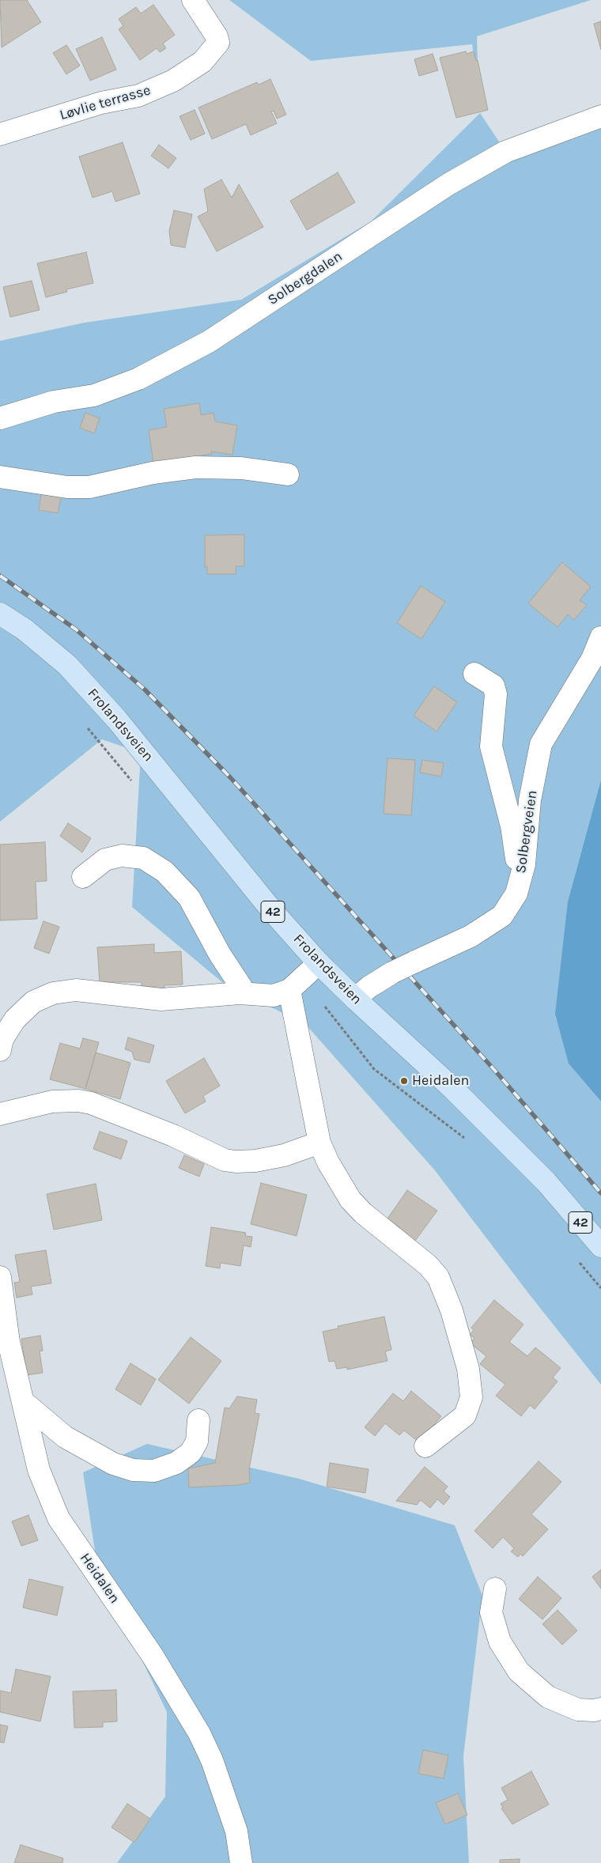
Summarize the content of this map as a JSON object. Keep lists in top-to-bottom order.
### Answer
{
  "streets": {
    "main road": ["Frolandsveien", "42"],
    "street": [
      "Løvlie terrasse",
      "Solbergdalen",
      "Solbergveien",
      "Heidalen"
    ]
  },
  "crossings": [
    ["Frolandsveien", "Solbergveien"]
  ],
  "places": ["Heidalen"]
}
